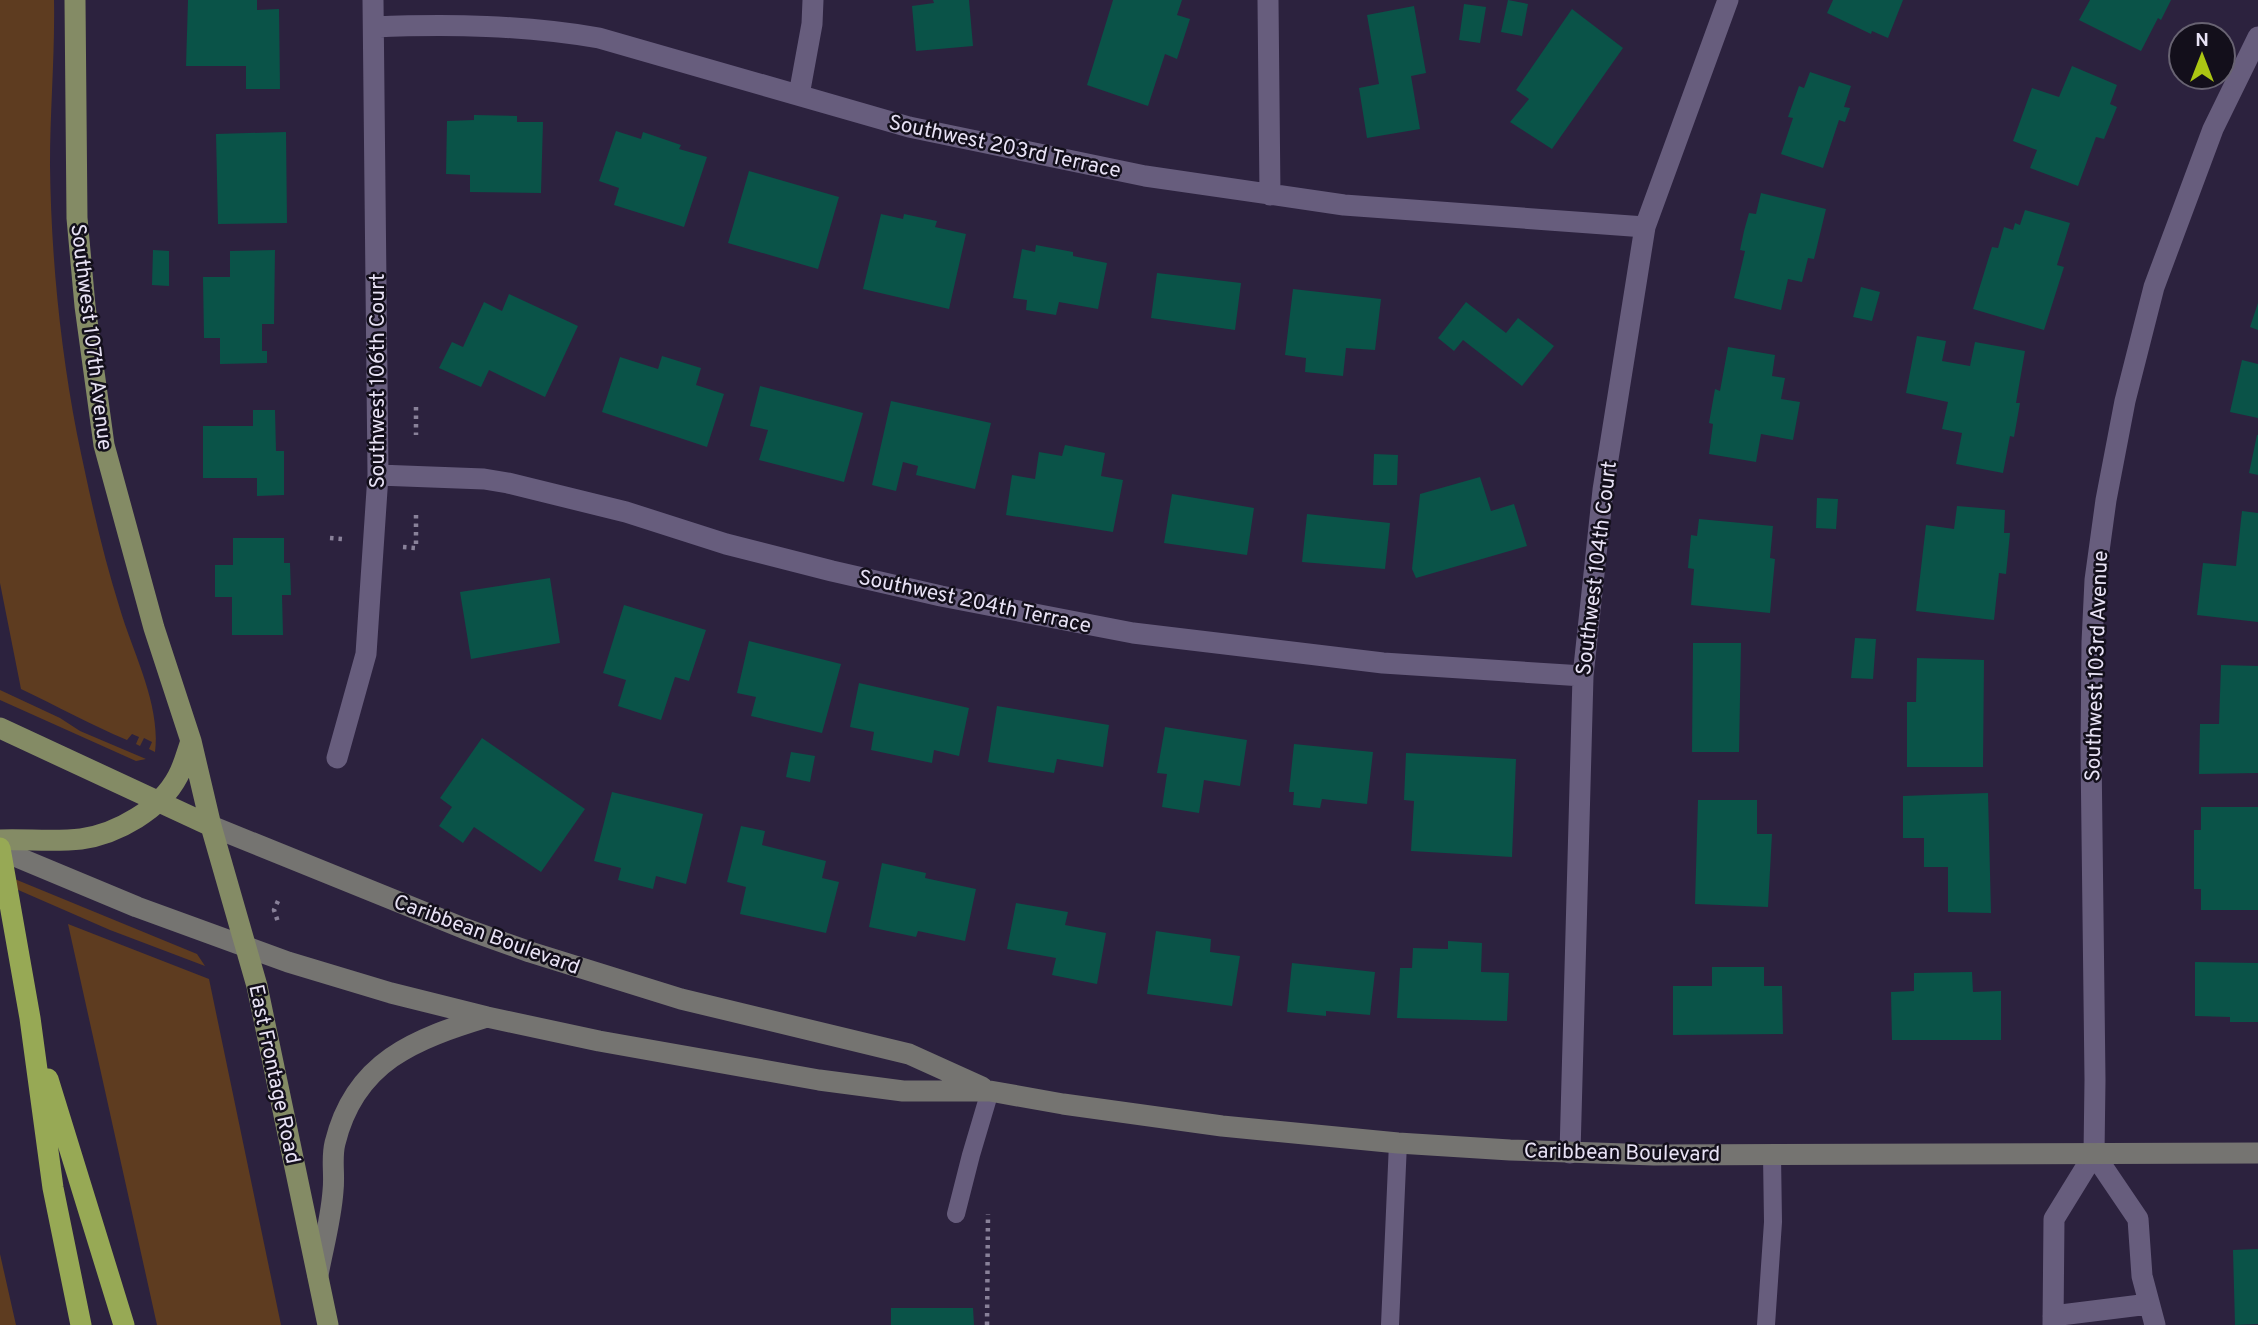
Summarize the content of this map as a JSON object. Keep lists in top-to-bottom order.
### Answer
{
  "streets": {
    "main road": ["Southwest 107th Avenue", "Caribbean Boulevard", "East Frontage Road"],
    "street": [
      "Southwest 203rd Terrace",
      "Southwest 106th Court",
      "Southwest 104th Court",
      "Southwest 204th Terrace",
      "Southwest 103rd Avenue"
    ]
  },
  "crossings": [
    ["Southwest 203rd Terrace", "Southwest 106th Court"],
    ["Southwest 203rd Terrace", "Southwest 104th Court"],
    ["Southwest 107th Avenue", "Caribbean Boulevard"],
    ["Southwest 107th Avenue", "East Frontage Road"],
    ["Southwest 106th Court", "Southwest 204th Terrace"],
    ["Southwest 104th Court", "Southwest 204th Terrace"],
    ["Southwest 104th Court", "Caribbean Boulevard"],
    ["Southwest 103rd Avenue", "Caribbean Boulevard"],
    ["Caribbean Boulevard", "East Frontage Road"]
  ],
  "north": "top"
}
